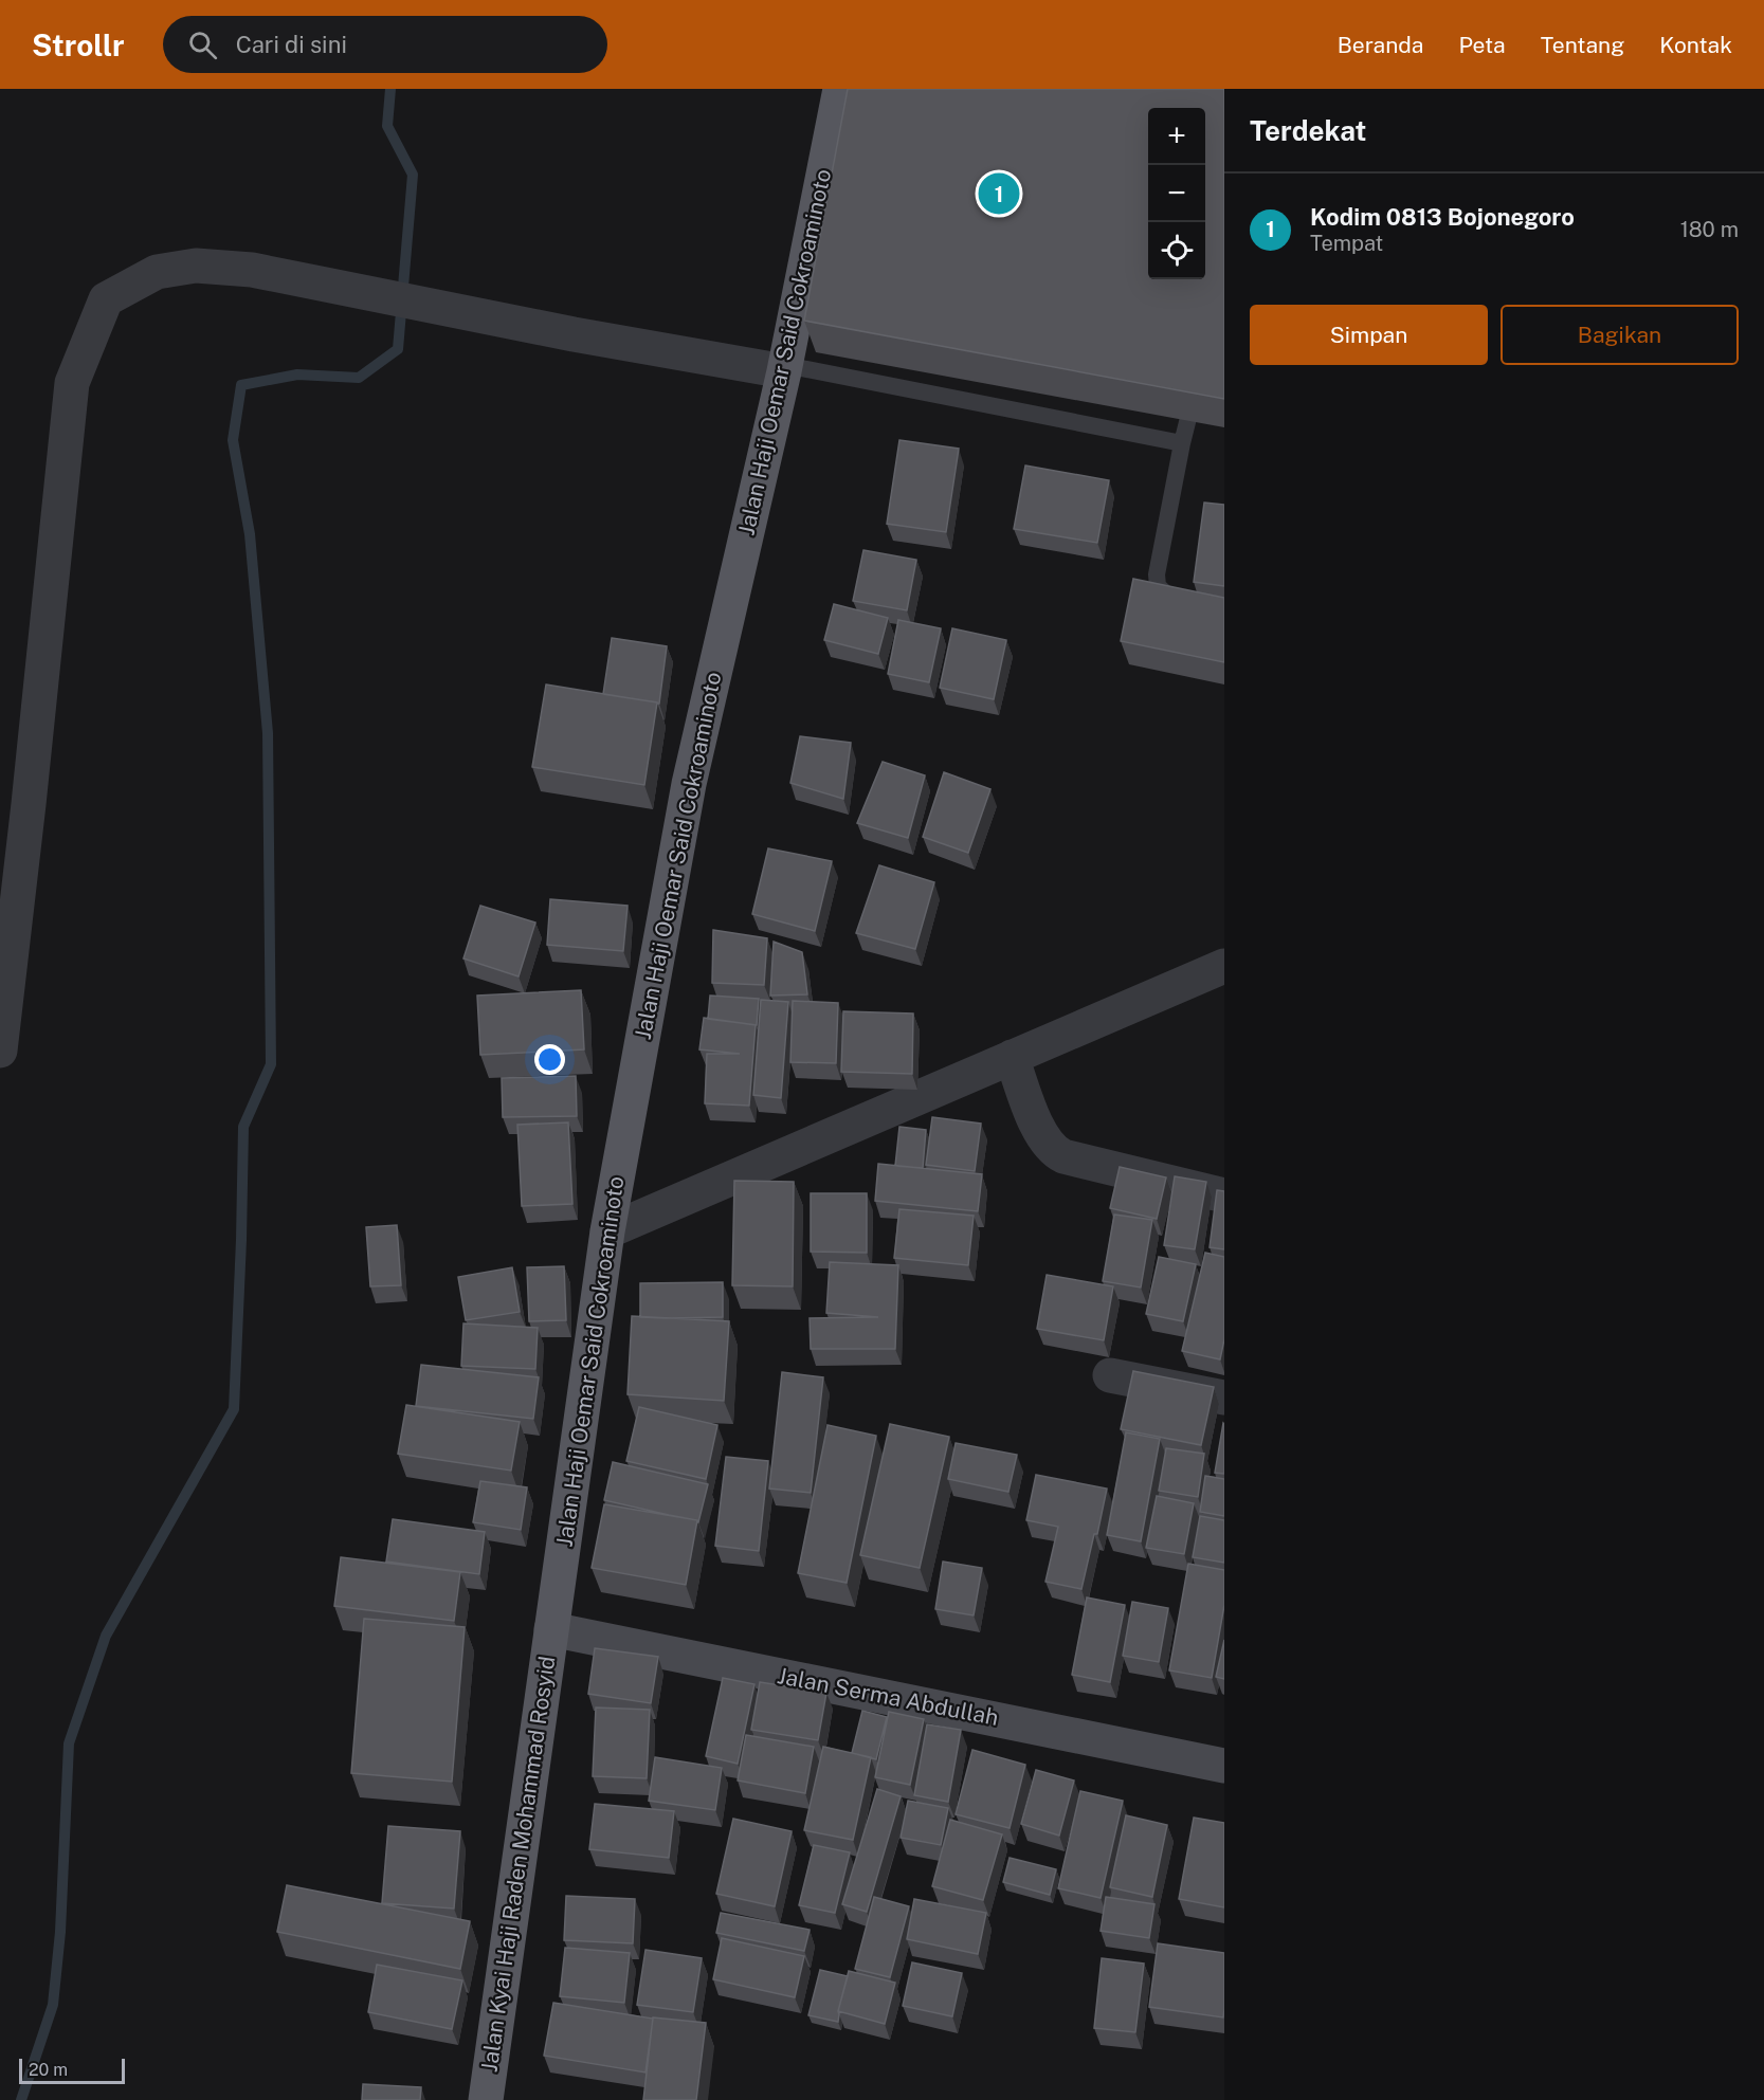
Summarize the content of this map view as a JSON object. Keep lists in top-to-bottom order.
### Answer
{
  "streets": {
    "main road": ["Jalan Haji Oemar Said Cokroaminoto", "Jalan Serma Abdullah", "Jalan Kyai Haji Raden Mohammad Rosyid"]
  },
  "crossings": [
    ["Jalan Haji Oemar Said Cokroaminoto", "Jalan Serma Abdullah"],
    ["Jalan Haji Oemar Said Cokroaminoto", "Jalan Kyai Haji Raden Mohammad Rosyid"],
    ["Jalan Serma Abdullah", "Jalan Kyai Haji Raden Mohammad Rosyid"]
  ],
  "scale_bar": "20 m",
  "page": {
    "header": "Strollr",
    "search": "Cari di sini",
    "nav": [
      "Beranda",
      "Peta",
      "Tentang",
      "Kontak"
    ],
    "heading": "Terdekat",
    "map_buttons": ["+", "−"],
    "pins": "1",
    "list": [
      {
        "mark": "1",
        "name": "Kodim 0813 Bojonegoro",
        "note": "Tempat",
        "value": "180 m"
      }
    ],
    "buttons": ["Simpan", "Bagikan"],
    "scale": "20 m"
  }
}
